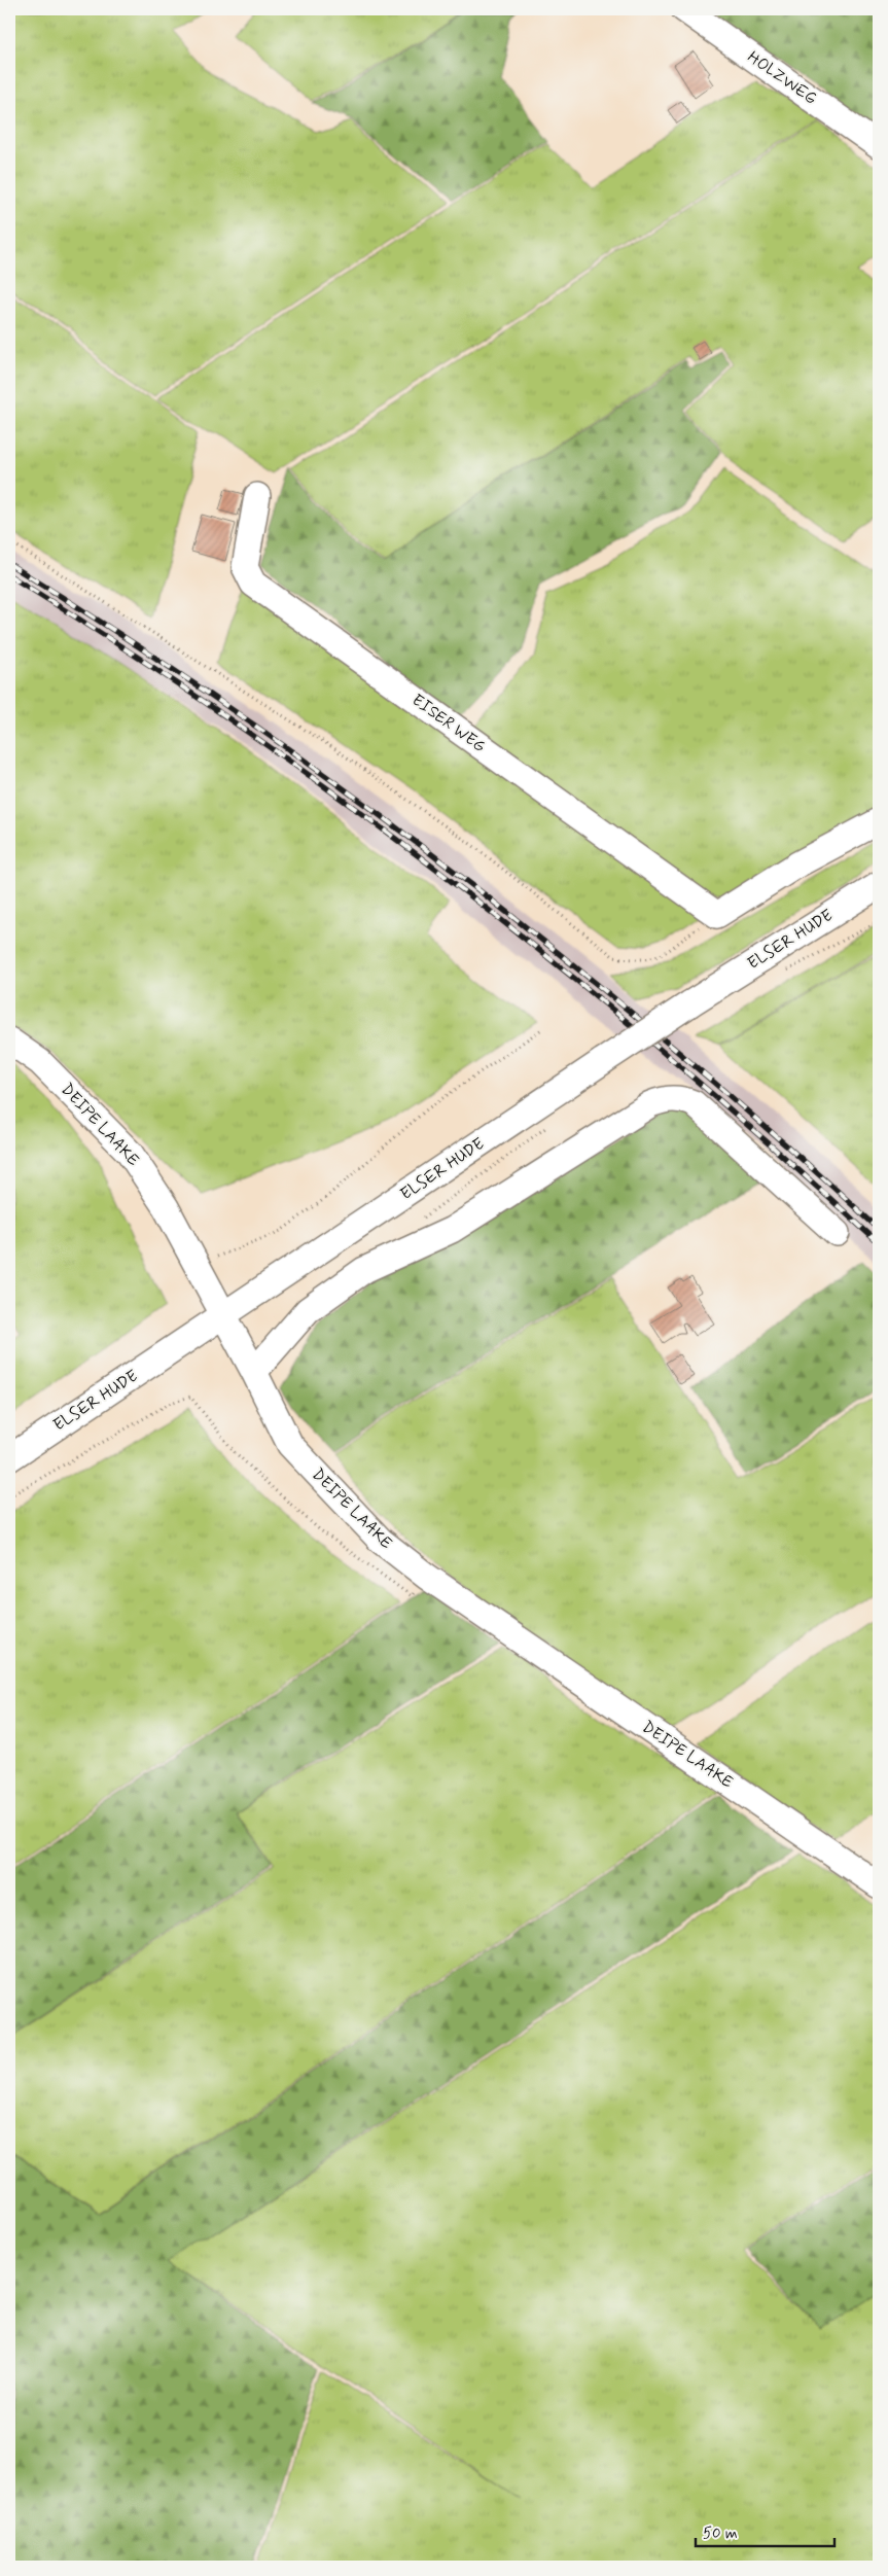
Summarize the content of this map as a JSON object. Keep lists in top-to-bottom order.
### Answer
{
  "streets": {
    "street": [
      "HOLZWEG",
      "EISER WEG",
      "ELSER HUDE",
      "DEIPE LAAKE"
    ]
  },
  "crossings": [
    ["ELSER HUDE", "DEIPE LAAKE"]
  ],
  "scale_bar": "50 m"
}
